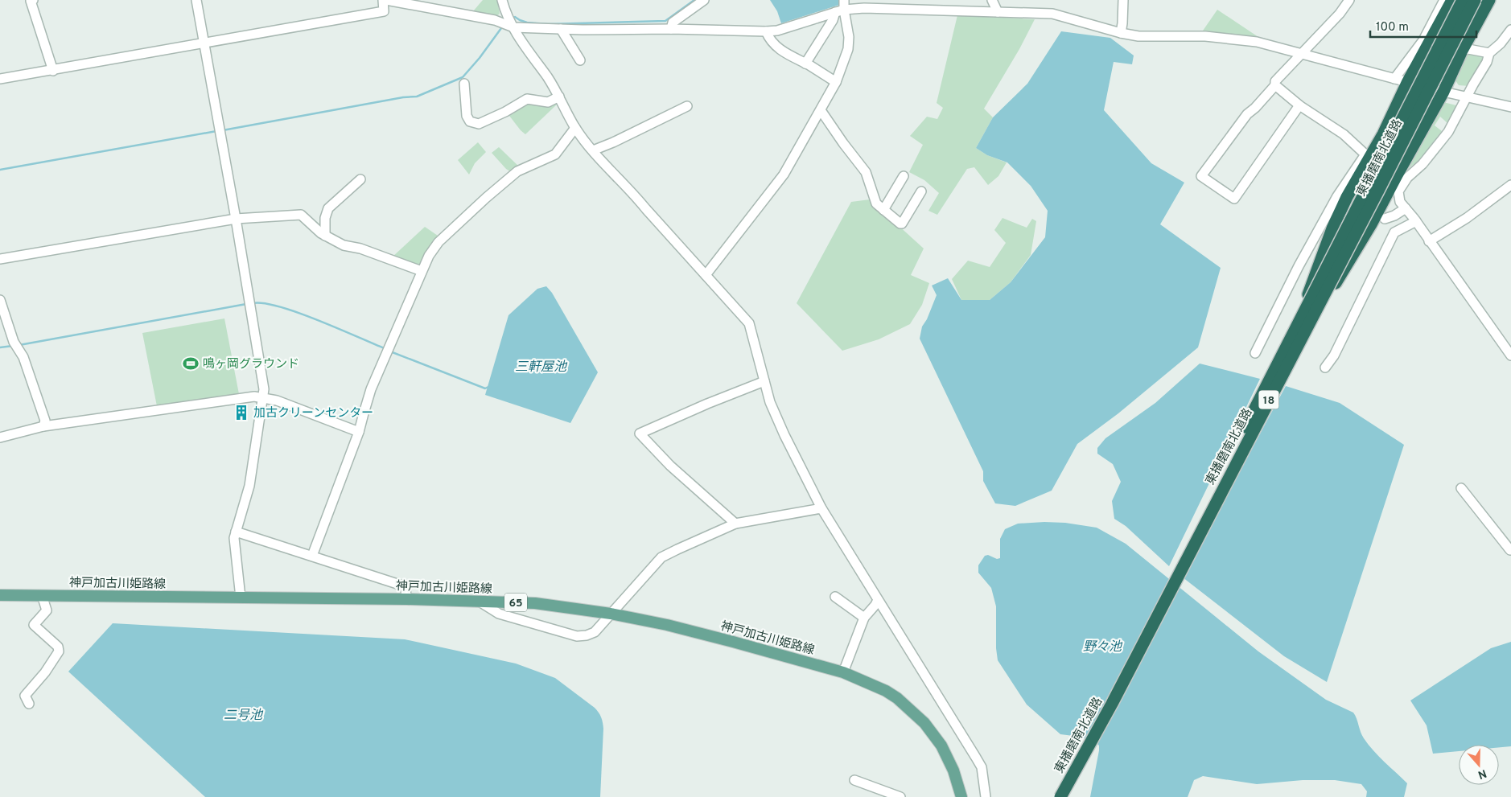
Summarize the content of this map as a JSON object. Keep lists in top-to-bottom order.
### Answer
{
  "streets": {
    "highway": ["東播磨南北道路", "18"],
    "main road": ["神戸加古川姫路線", "65"]
  },
  "crossings": [
    ["東播磨南北道路", "18"]
  ],
  "water": ["三軒屋池", "野々池", "二号池"],
  "places": {
    "sports": ["鳴ヶ岡グラウンド"],
    "building": ["加古クリーンセンター"]
  },
  "scale_bar": "100 m",
  "north": "bottom"
}
